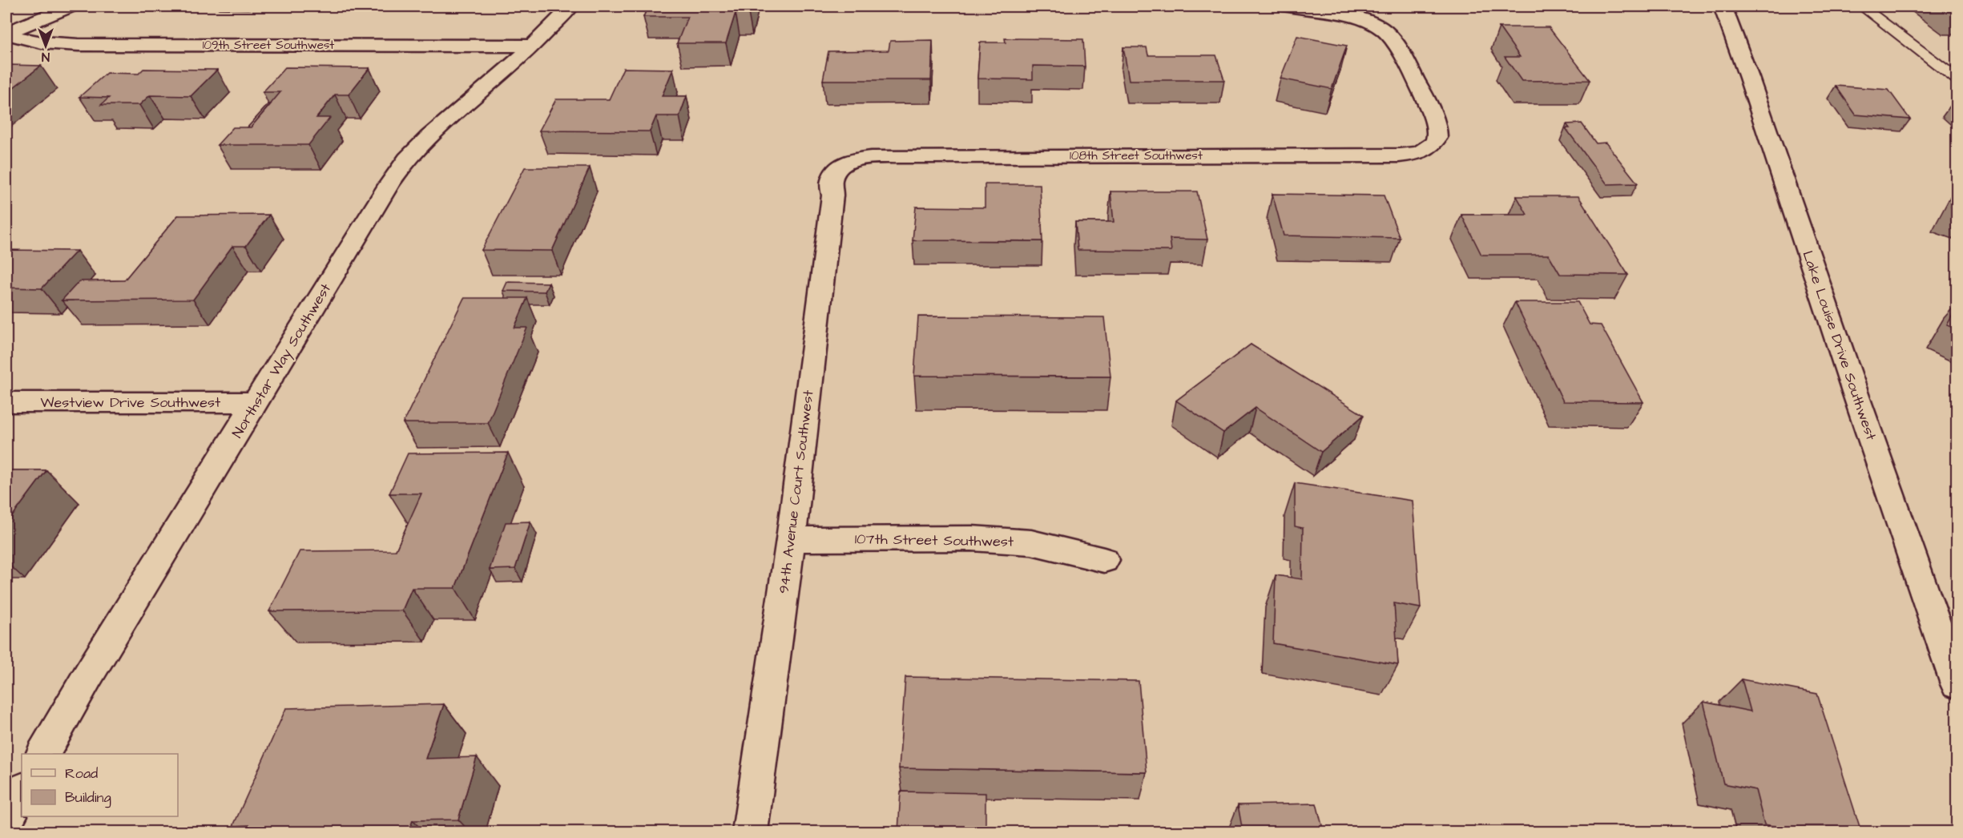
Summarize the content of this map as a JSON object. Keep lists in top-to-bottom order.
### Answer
{
  "streets": {
    "street": [
      "109th Street Southwest",
      "108th Street Southwest",
      "Lake Louise Drive Southwest",
      "Northstar Way Southwest",
      "Westview Drive Southwest",
      "94th Avenue Court Southwest",
      "107th Street Southwest"
    ]
  },
  "crossings": [
    ["109th Street Southwest", "Northstar Way Southwest"],
    ["108th Street Southwest", "94th Avenue Court Southwest"],
    ["Northstar Way Southwest", "Westview Drive Southwest"],
    ["94th Avenue Court Southwest", "107th Street Southwest"]
  ],
  "legend": ["Road", "Building"],
  "north": "bottom"
}
